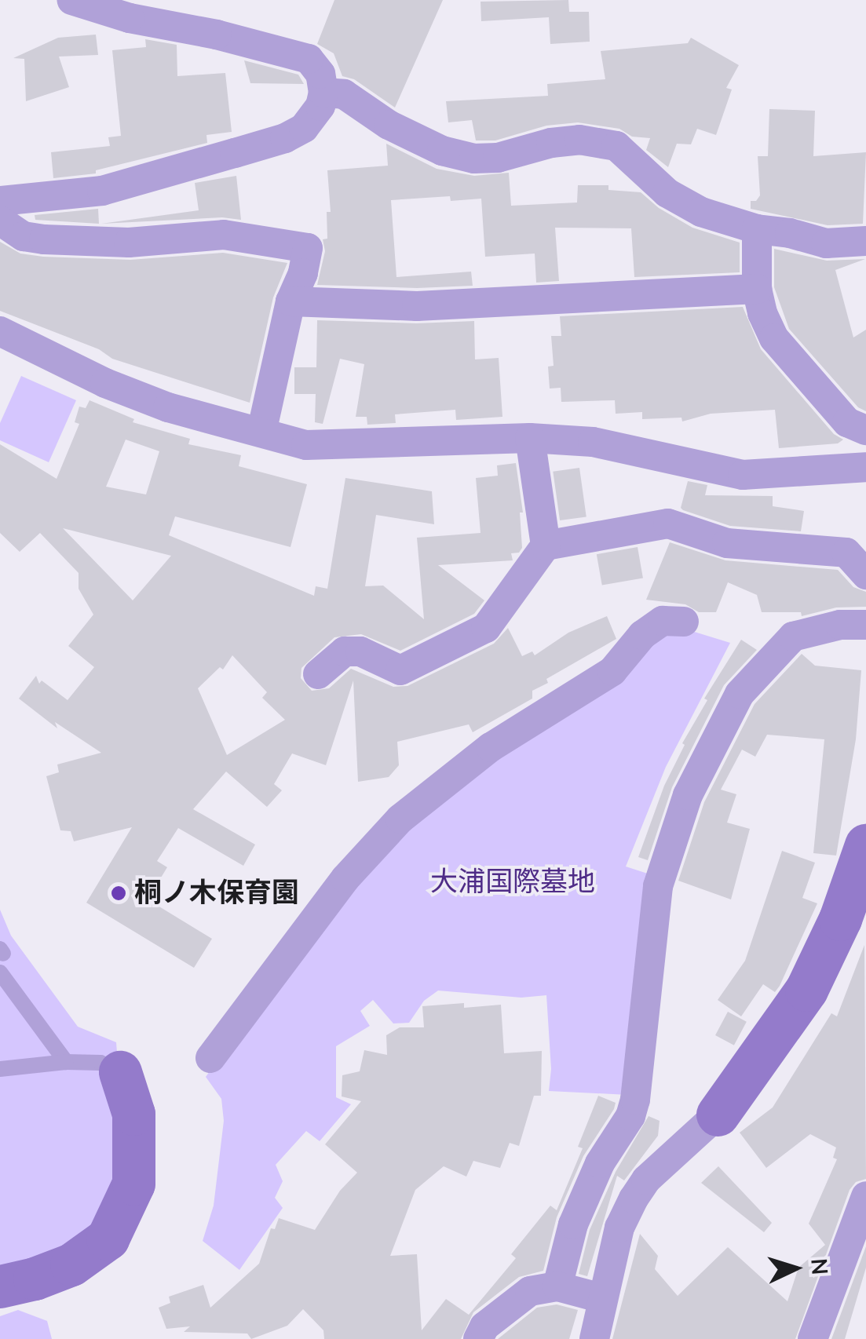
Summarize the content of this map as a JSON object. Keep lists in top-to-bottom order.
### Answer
{
  "parks": ["大浦国際墓地"],
  "places": ["桐ノ木保育園"],
  "north": "right"
}
